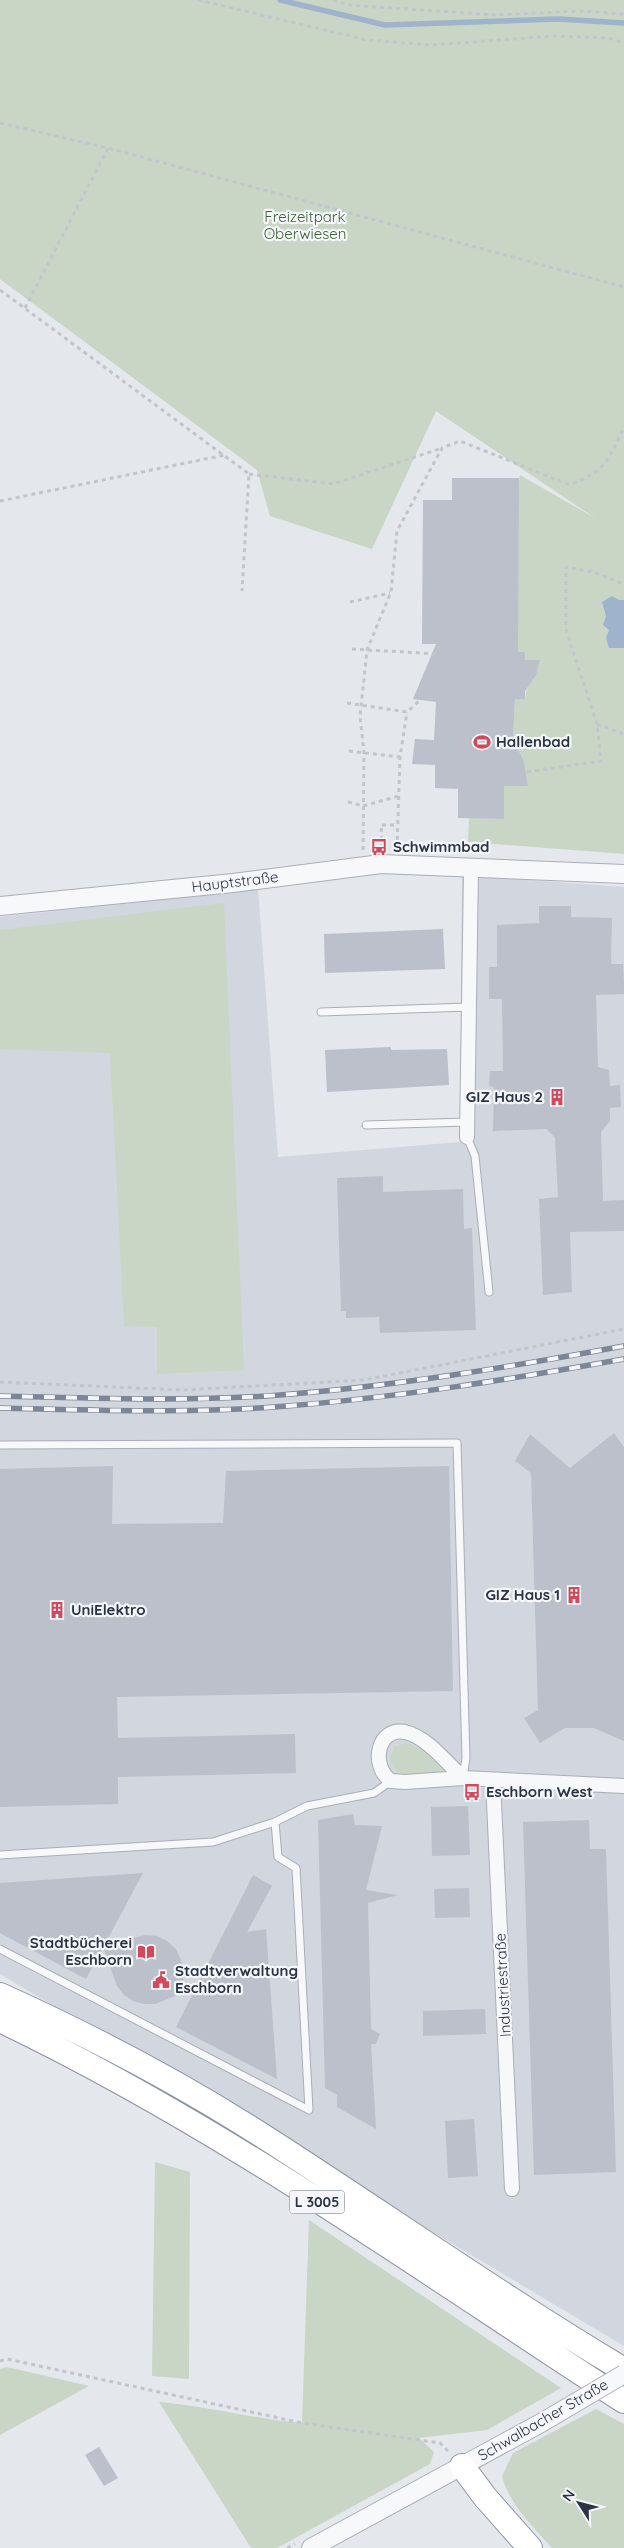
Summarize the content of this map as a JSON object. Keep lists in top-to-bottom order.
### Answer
{
  "streets": {
    "highway": ["L 3005"],
    "street": ["Hauptstraße", "Industriestraße", "Schwalbacher Straße"]
  },
  "crossings": [
    ["L 3005", "Schwalbacher Straße"]
  ],
  "parks": ["Freizeitpark Oberwiesen"],
  "places": {
    "sports": ["Hallenbad"],
    "bus stop": ["Schwimmbad", "Eschborn West"],
    "building": ["GIZ Haus 2", "GIZ Haus 1", "UniElektro"],
    "library": ["Stadtbücherei Eschborn"],
    "public building": ["Stadtverwaltung Eschborn"]
  },
  "north": "top left"
}
